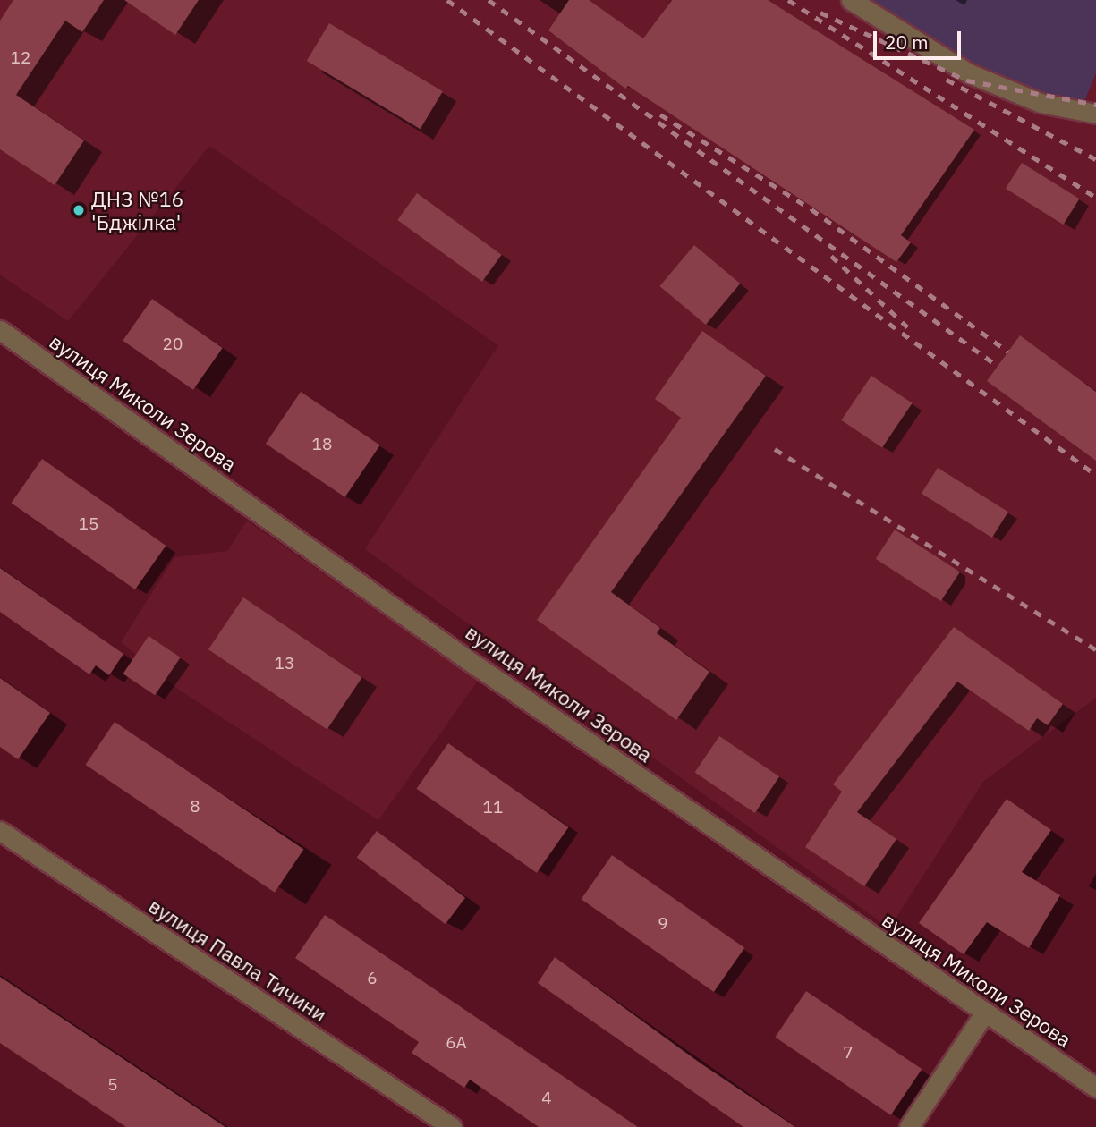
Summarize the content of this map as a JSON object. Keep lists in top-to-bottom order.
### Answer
{
  "streets": {
    "street": ["вулиця Миколи Зерова", "вулиця Павла Тичини"]
  },
  "places": ["ДНЗ №16 'Бджілка'"],
  "house_numbers": [
    "12",
    "20",
    "18",
    "15",
    "13",
    "8",
    "11",
    "9",
    "6",
    "6А",
    "7",
    "5",
    "4"
  ],
  "scale_bar": "20 m"
}
